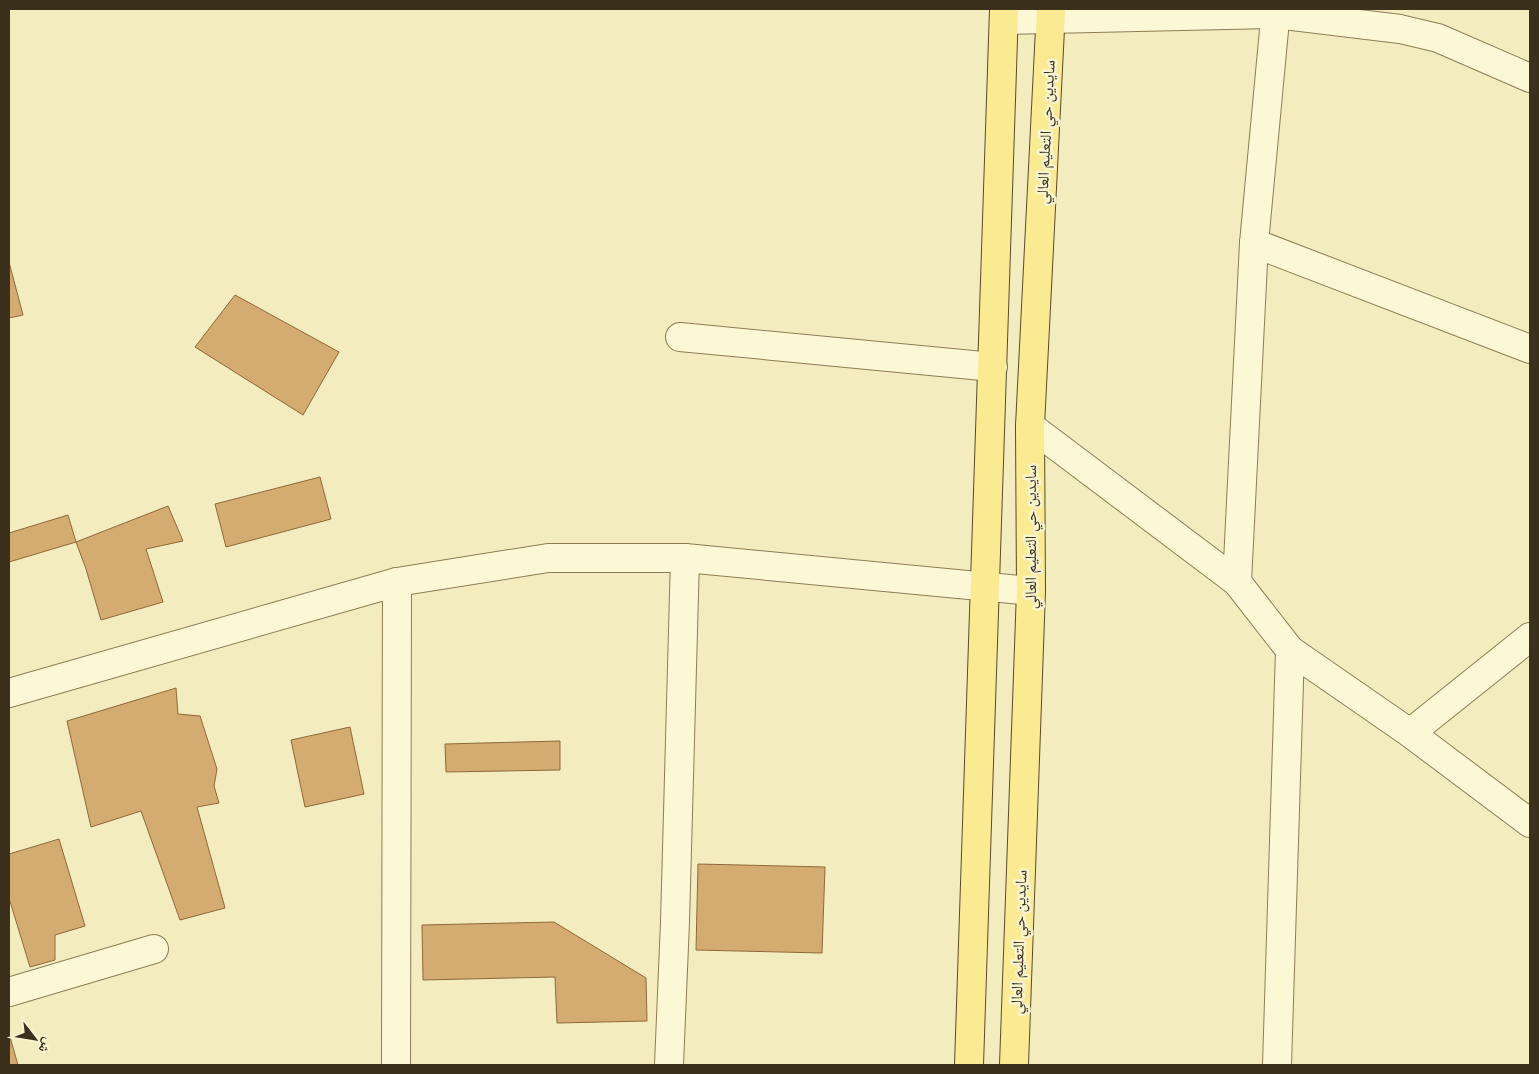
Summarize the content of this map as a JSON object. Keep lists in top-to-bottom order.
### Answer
{
  "streets": {
    "main road": ["سايدين حي التعليم العالي"]
  },
  "north": "bottom right"
}
